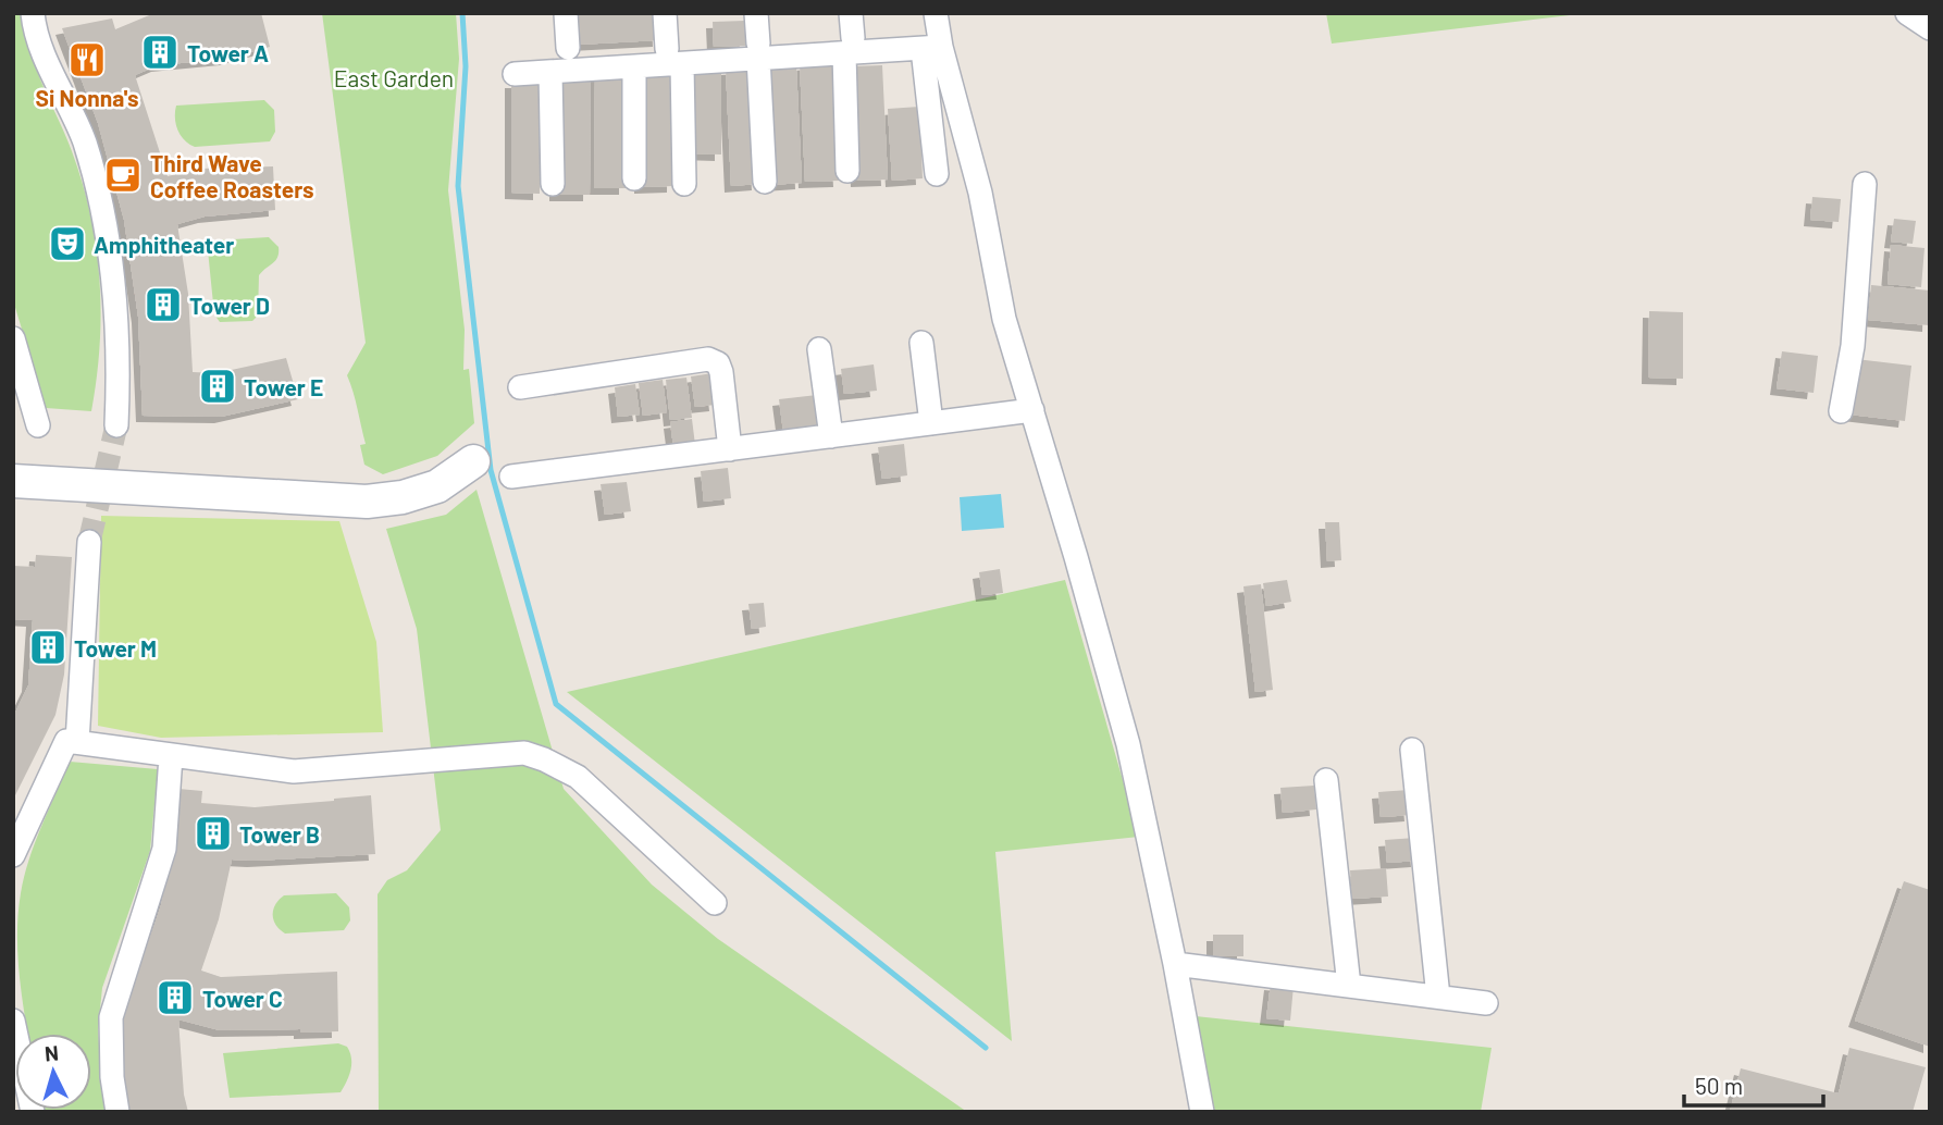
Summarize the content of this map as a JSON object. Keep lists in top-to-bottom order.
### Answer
{
  "parks": ["East Garden"],
  "places": {
    "building": [
      "Tower A",
      "Tower D",
      "Tower E",
      "Tower M",
      "Tower B",
      "Tower C"
    ],
    "restaurant": ["Si Nonna's"],
    "cafe": ["Third Wave Coffee Roasters"],
    "theatre": ["Amphitheater"]
  },
  "scale_bar": "50 m",
  "north": "top"
}
